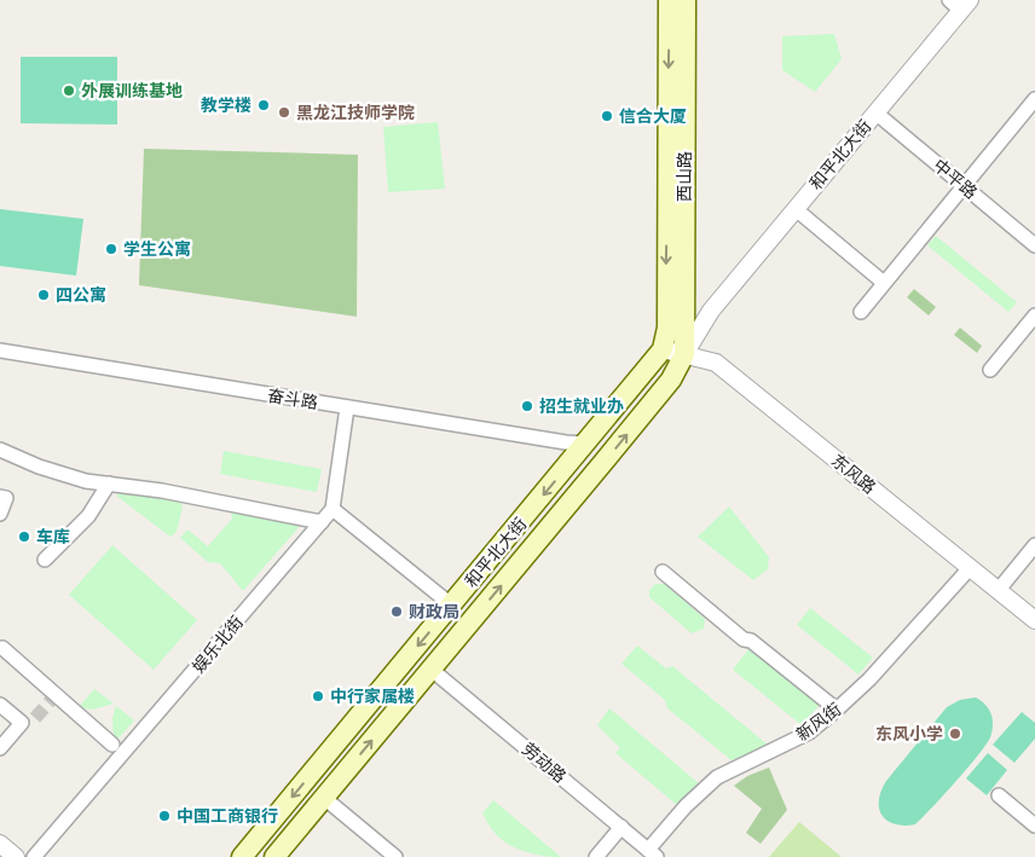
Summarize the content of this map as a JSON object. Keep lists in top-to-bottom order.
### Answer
{
  "streets": {
    "main road": ["和平北大街", "西山路"],
    "street": [
      "中平路",
      "奋斗路",
      "东风路",
      "娱乐北街",
      "新风街",
      "劳动路"
    ]
  },
  "crossings": [
    ["和平北大街", "西山路"],
    ["和平北大街", "中平路"],
    ["和平北大街", "奋斗路"],
    ["和平北大街", "东风路"],
    ["和平北大街", "劳动路"],
    ["西山路", "东风路"],
    ["东风路", "新风街"],
    ["新风街", "劳动路"]
  ],
  "places": [
    "外展训练基地",
    "教学楼",
    "黑龙江技师学院",
    "信合大厦",
    "学生公寓",
    "四公寓",
    "招生就业办",
    "车库",
    "财政局",
    "中行家属楼",
    "东风小学",
    "中国工商银行"
  ]
}
